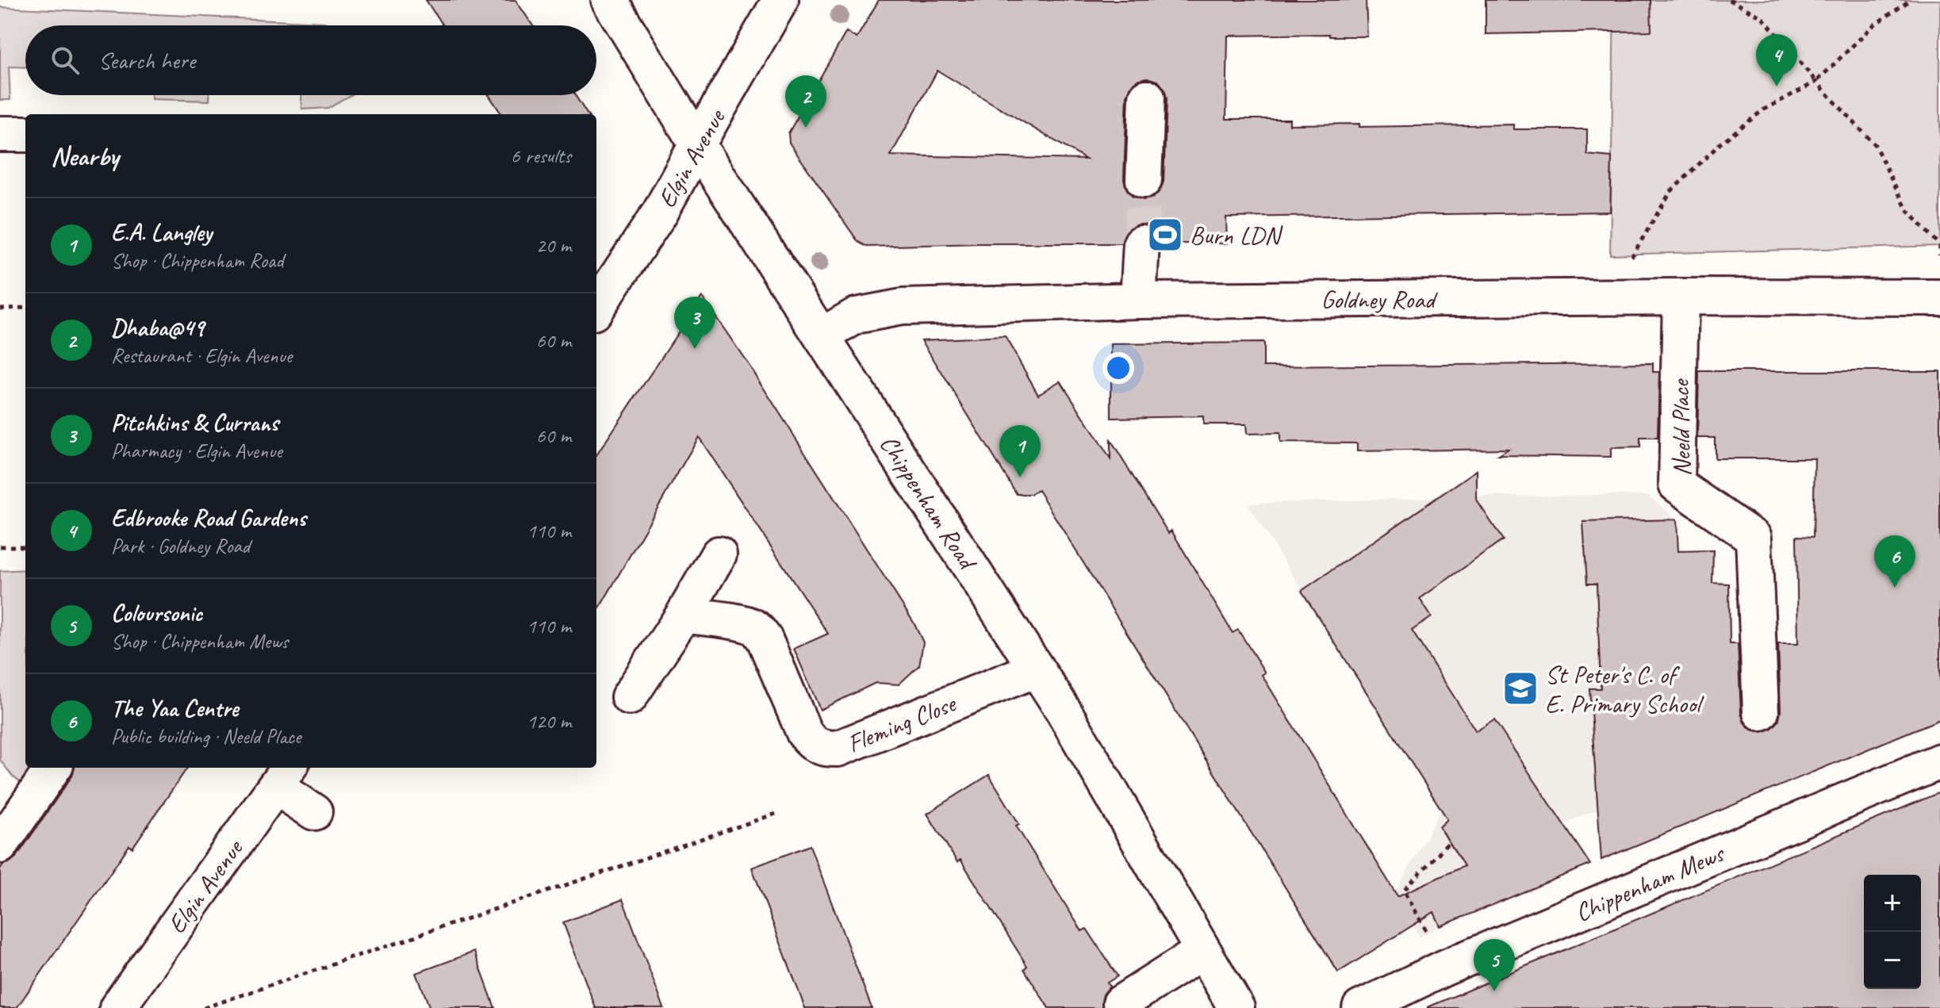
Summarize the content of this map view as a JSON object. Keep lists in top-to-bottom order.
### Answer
{
  "streets": {
    "street": [
      "Elgin Avenue",
      "Goldney Road",
      "Neeld Place",
      "Chippenham Road",
      "Fleming Close",
      "Chippenham Mews"
    ]
  },
  "crossings": [
    ["Elgin Avenue", "Chippenham Road"],
    ["Goldney Road", "Neeld Place"],
    ["Goldney Road", "Chippenham Road"],
    ["Chippenham Road", "Fleming Close"]
  ],
  "places": {
    "sports": ["Burn LDN"],
    "school or university": ["St Peter's C. of E. Primary School"]
  },
  "page": {
    "search": "Search here",
    "pins": [
      "4",
      "2",
      "3",
      "1",
      "6",
      "5"
    ],
    "heading": ["Nearby", "6 results"],
    "list": [
      {
        "mark": "1",
        "name": "E.A. Langley",
        "note": "Shop · Chippenham Road",
        "value": "20 m"
      },
      {
        "mark": "2",
        "name": "Dhaba@49",
        "note": "Restaurant · Elgin Avenue",
        "value": "60 m"
      },
      {
        "mark": "3",
        "name": "Pitchkins & Currans",
        "note": "Pharmacy · Elgin Avenue",
        "value": "60 m"
      },
      {
        "mark": "4",
        "name": "Edbrooke Road Gardens",
        "note": "Park · Goldney Road",
        "value": "110 m"
      },
      {
        "mark": "5",
        "name": "Coloursonic",
        "note": "Shop · Chippenham Mews",
        "value": "110 m"
      },
      {
        "mark": "6",
        "name": "The Yaa Centre",
        "note": "Public building · Neeld Place",
        "value": "120 m"
      }
    ],
    "map_buttons": ["+", "−"]
  }
}
